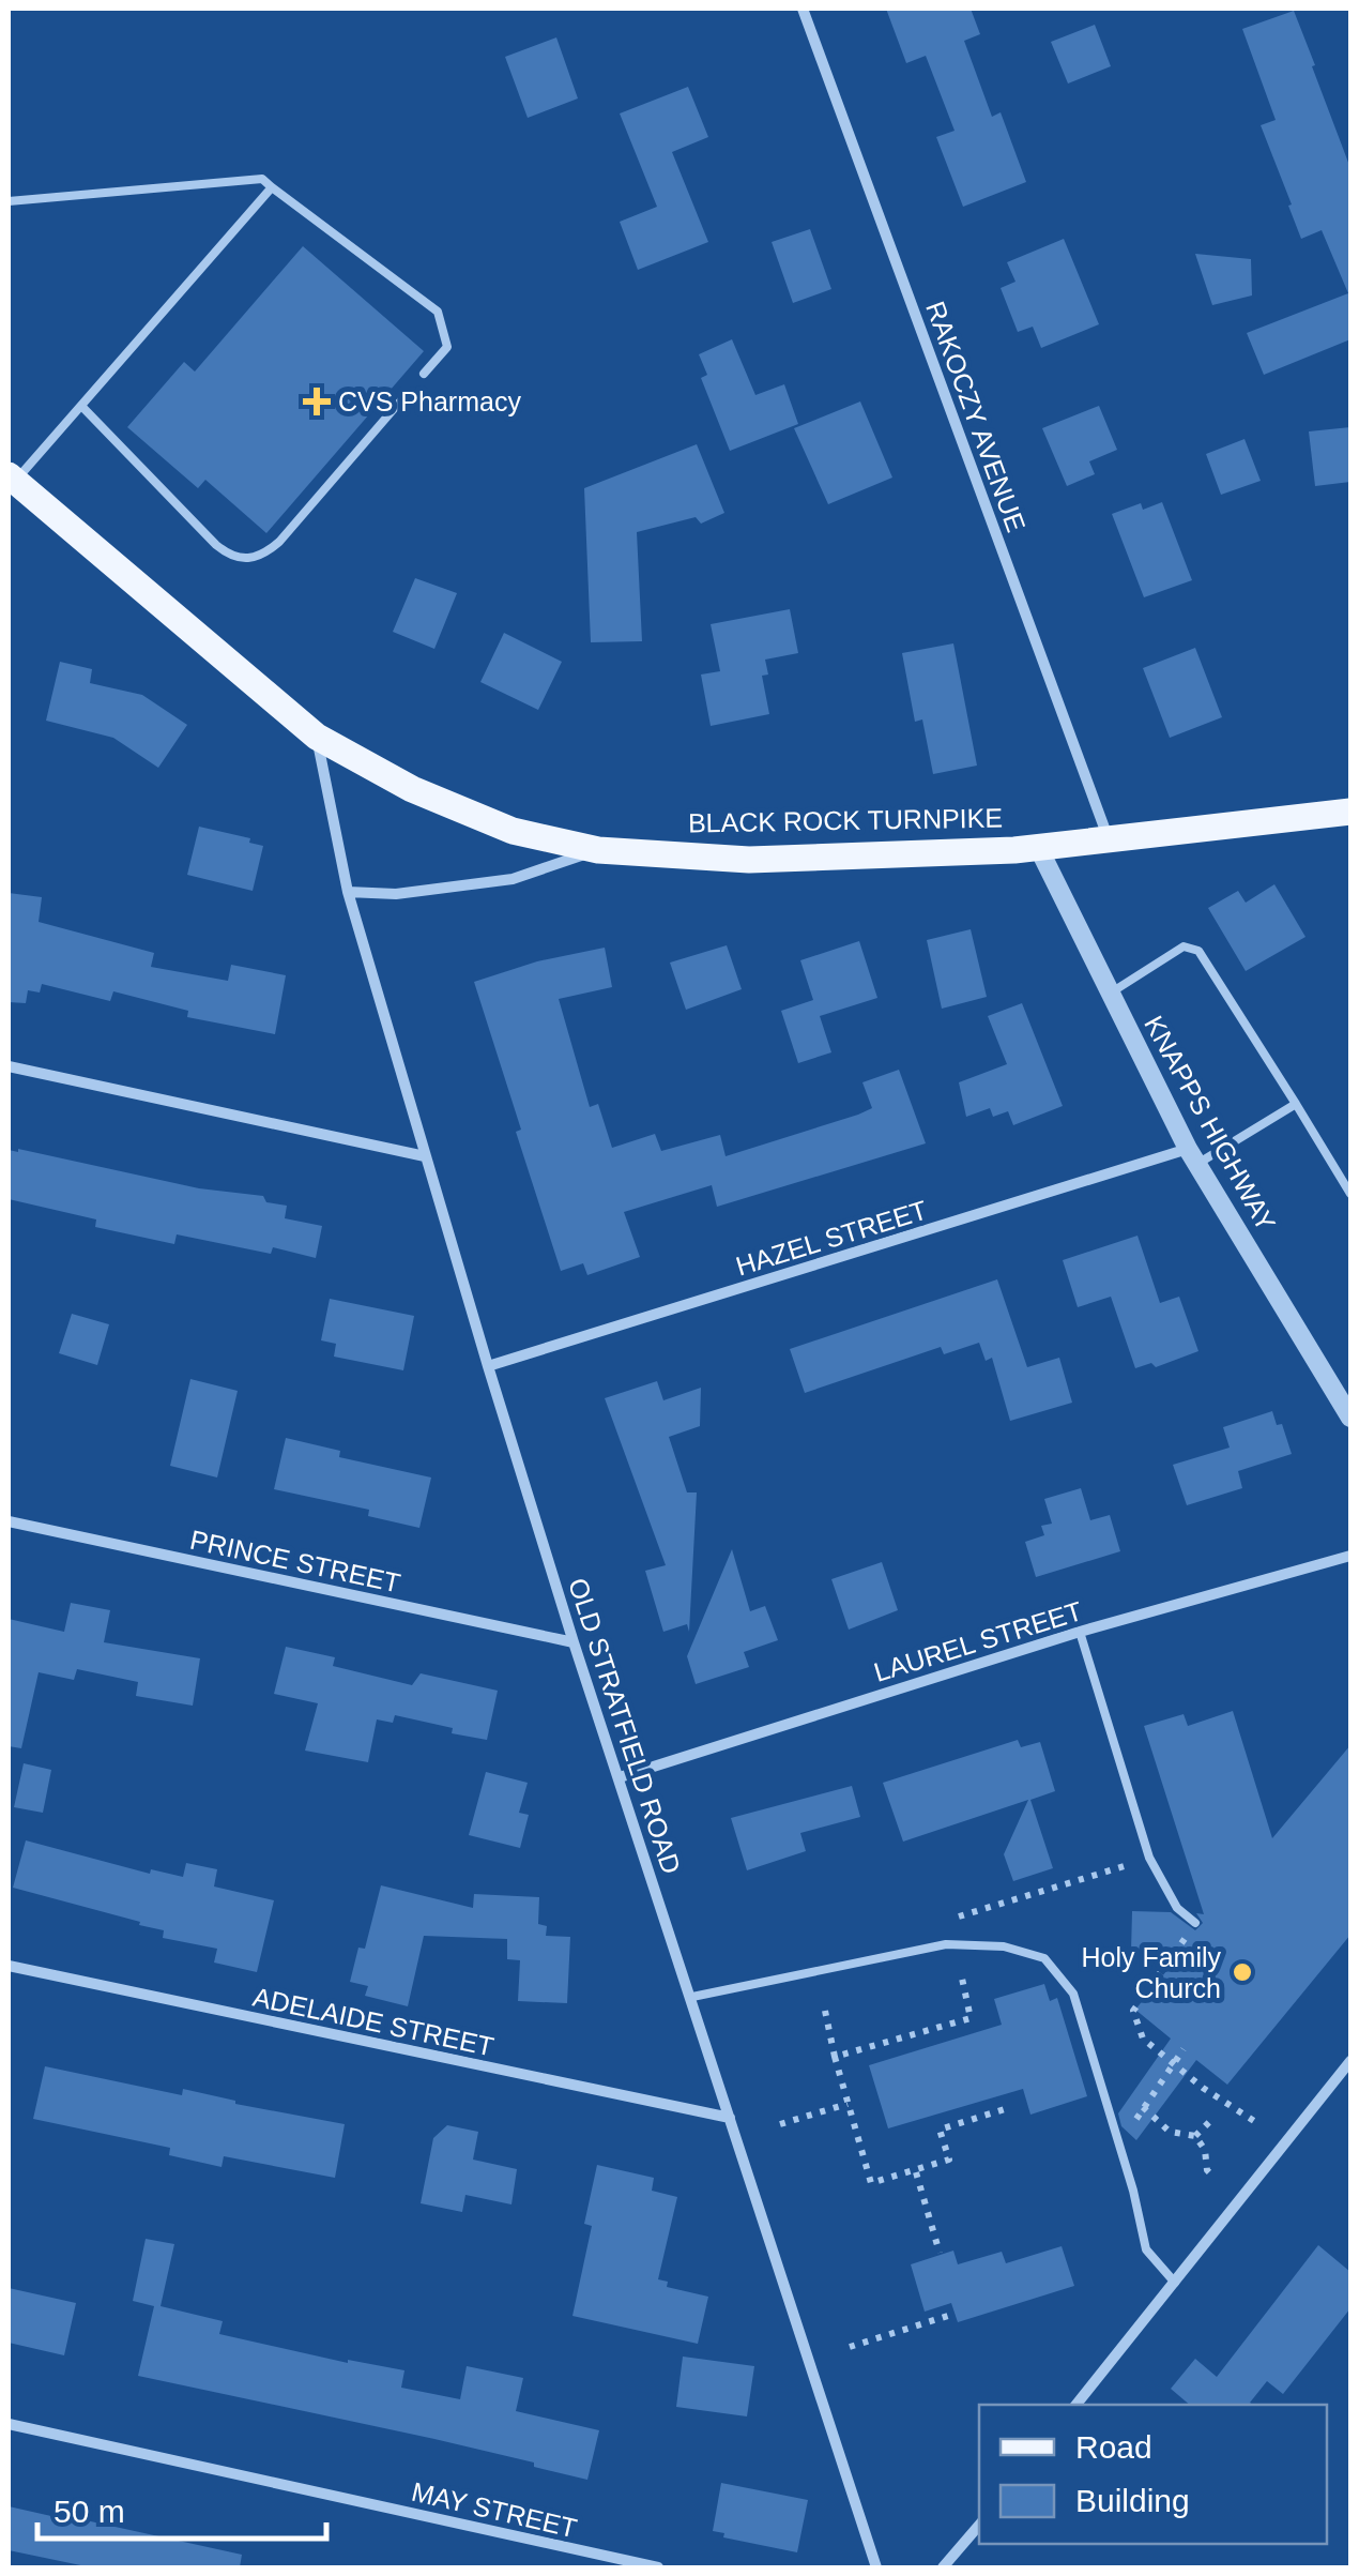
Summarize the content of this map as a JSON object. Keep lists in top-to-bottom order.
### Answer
{
  "streets": {
    "main road": ["BLACK ROCK TURNPIKE"],
    "street": [
      "RAKOCZY AVENUE",
      "KNAPPS HIGHWAY",
      "HAZEL STREET",
      "PRINCE STREET",
      "LAUREL STREET",
      "OLD STRATFIELD ROAD",
      "ADELAIDE STREET",
      "MAY STREET"
    ]
  },
  "crossings": [
    ["RAKOCZY AVENUE", "BLACK ROCK TURNPIKE"],
    ["BLACK ROCK TURNPIKE", "KNAPPS HIGHWAY"],
    ["BLACK ROCK TURNPIKE", "OLD STRATFIELD ROAD"],
    ["KNAPPS HIGHWAY", "HAZEL STREET"],
    ["HAZEL STREET", "OLD STRATFIELD ROAD"],
    ["PRINCE STREET", "OLD STRATFIELD ROAD"],
    ["LAUREL STREET", "OLD STRATFIELD ROAD"],
    ["OLD STRATFIELD ROAD", "ADELAIDE STREET"]
  ],
  "places": {
    "health": ["CVS Pharmacy"],
    "other": ["Holy Family Church"]
  },
  "legend": ["Road", "Building"],
  "scale_bar": "50 m"
}
